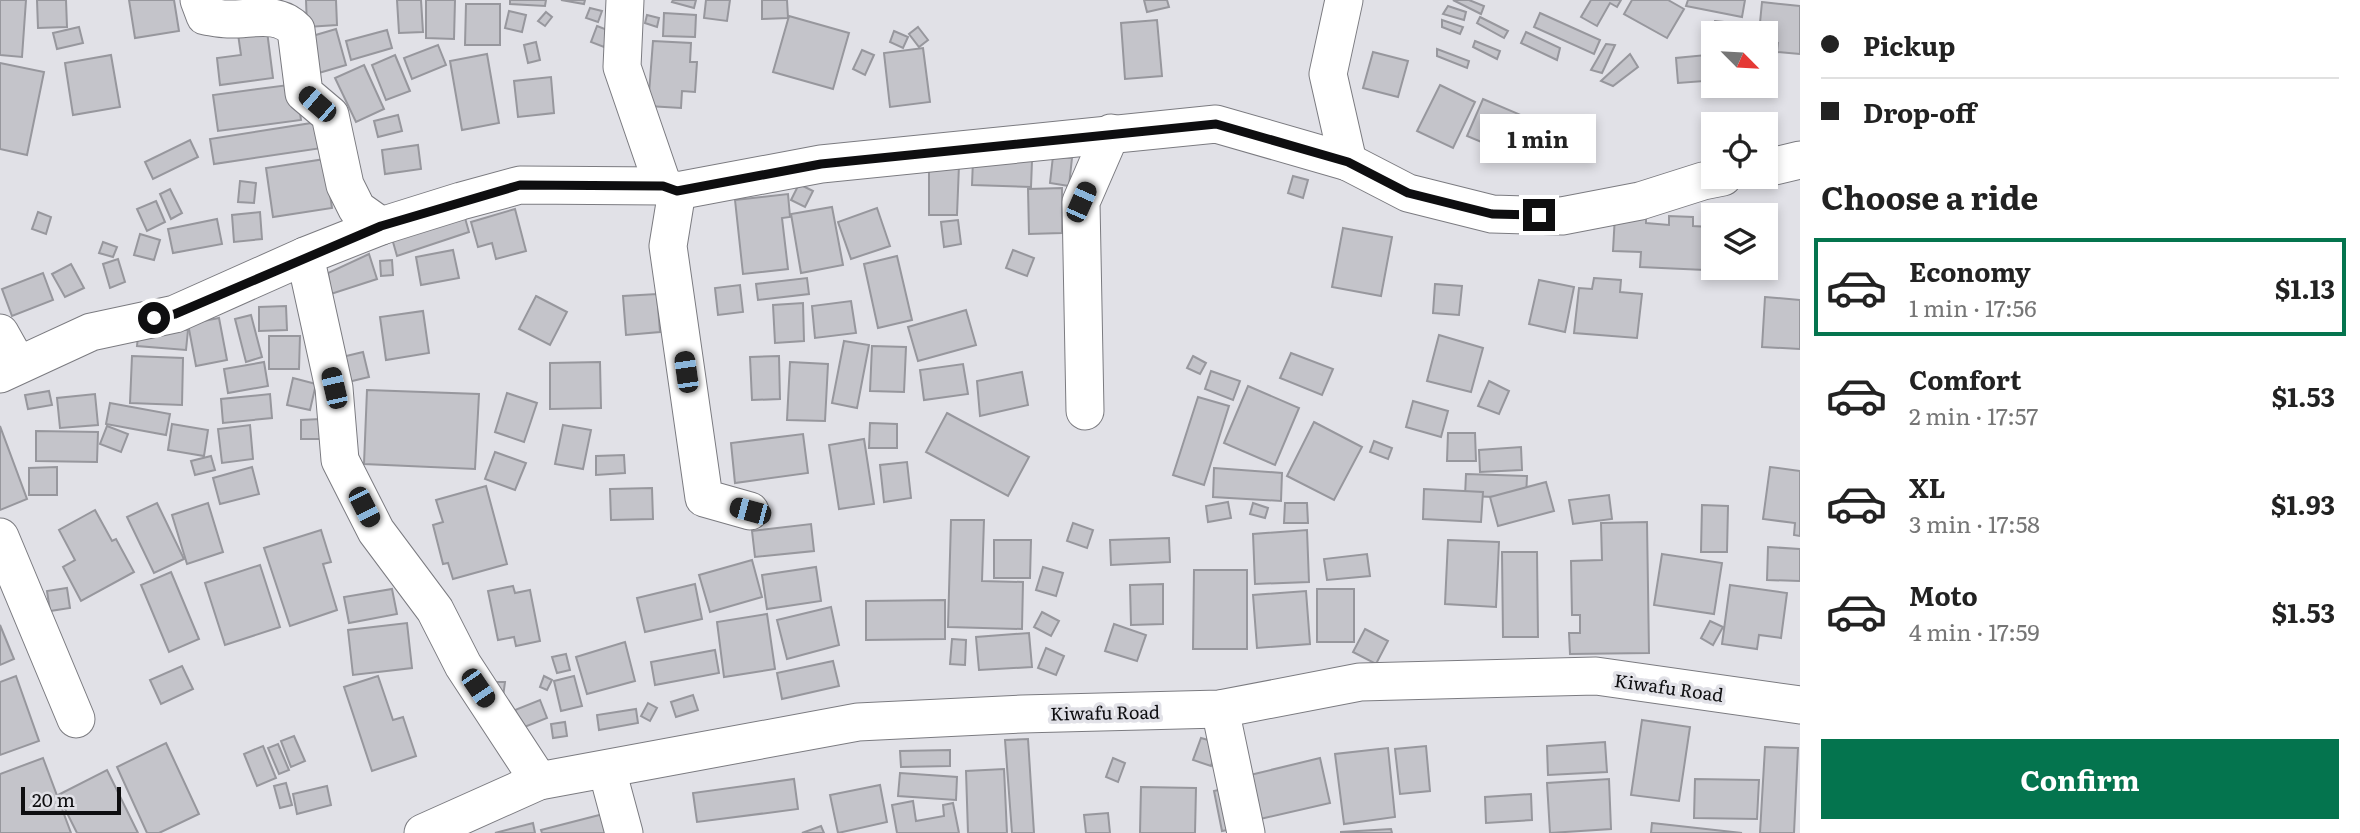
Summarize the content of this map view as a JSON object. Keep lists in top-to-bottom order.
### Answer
{
  "streets": {
    "street": ["Kiwafu Road"]
  },
  "scale_bar": "20 m",
  "north": "bottom right",
  "page": {
    "banner": ["Pickup", "Drop-off"],
    "bubble": "1 min",
    "heading": "Choose a ride",
    "list": [
      {
        "name": "Economy",
        "note": "1 min · 17:56",
        "value": "$1.13"
      },
      {
        "name": "Comfort",
        "note": "2 min · 17:57",
        "value": "$1.53"
      },
      {
        "name": "XL",
        "note": "3 min · 17:58",
        "value": "$1.93"
      },
      {
        "name": "Moto",
        "note": "4 min · 17:59",
        "value": "$1.53"
      }
    ],
    "buttons": "Confirm",
    "scale": "20 m"
  }
}
